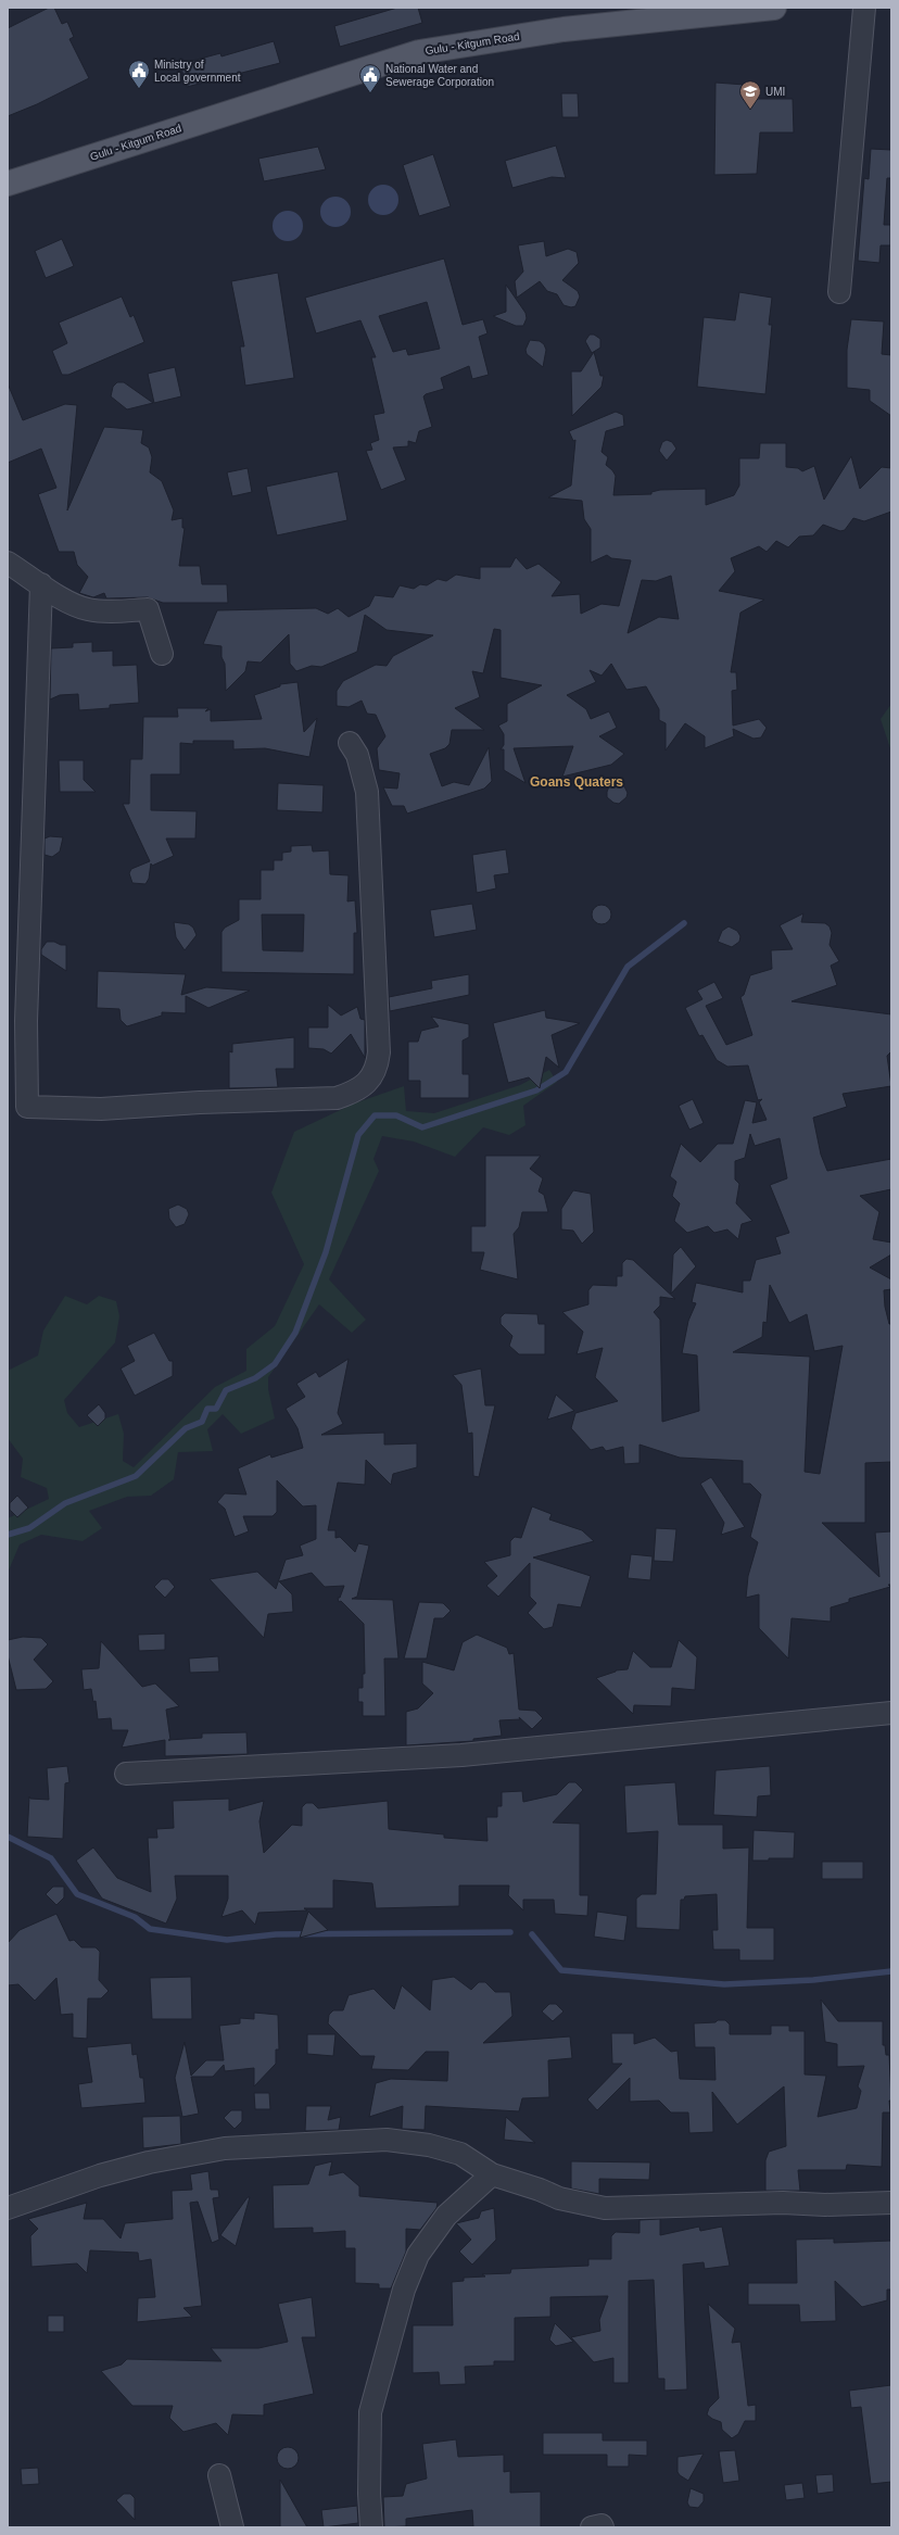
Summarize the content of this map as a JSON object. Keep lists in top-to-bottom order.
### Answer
{
  "streets": {
    "main road": ["Gulu - Kitgum Road"]
  },
  "districts": ["Goans Quaters"],
  "places": {
    "public building": ["Ministry of Local government", "National Water and Sewerage Corporation"],
    "school or university": ["UMI"]
  }
}
